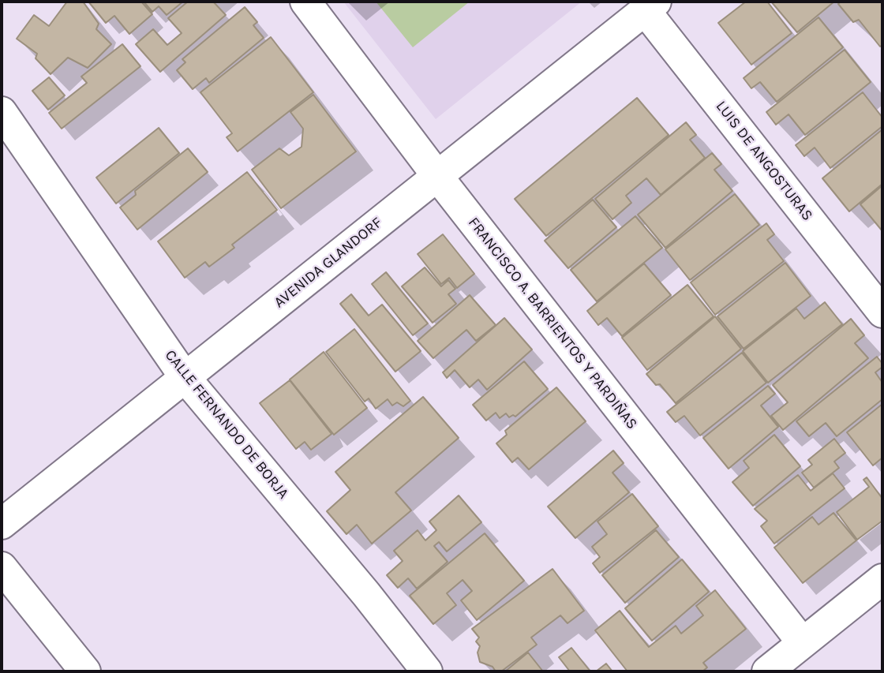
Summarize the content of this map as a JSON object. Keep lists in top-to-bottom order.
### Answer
{
  "streets": {
    "street": [
      "LUIS DE ANGOSTURAS",
      "AVENIDA GLANDORF",
      "FRANCISCO A. BARRIENTOS Y PARDIÑAS",
      "CALLE FERNANDO DE BORJA"
    ]
  },
  "crossings": [
    ["LUIS DE ANGOSTURAS", "AVENIDA GLANDORF"],
    ["AVENIDA GLANDORF", "FRANCISCO A. BARRIENTOS Y PARDIÑAS"],
    ["AVENIDA GLANDORF", "CALLE FERNANDO DE BORJA"]
  ]
}
